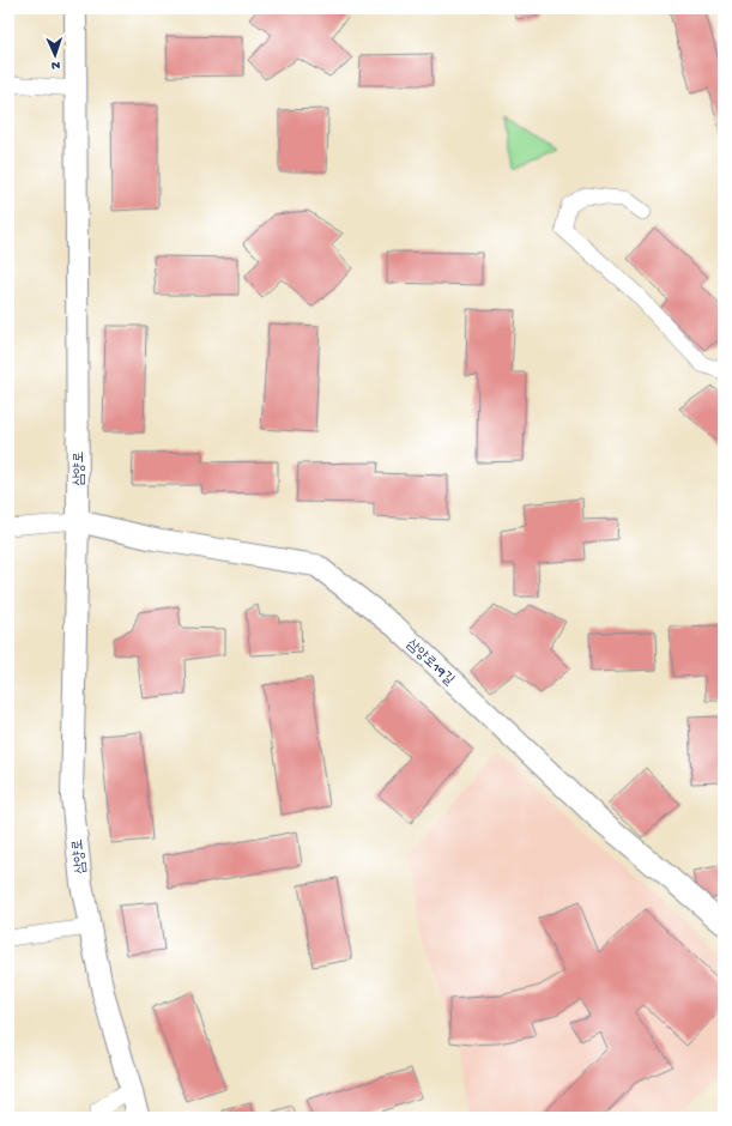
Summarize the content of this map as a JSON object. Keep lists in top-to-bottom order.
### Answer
{
  "streets": {
    "main road": ["삼양로", "삼양로19길"]
  },
  "crossings": [
    ["삼양로", "삼양로19길"]
  ],
  "north": "bottom"
}
